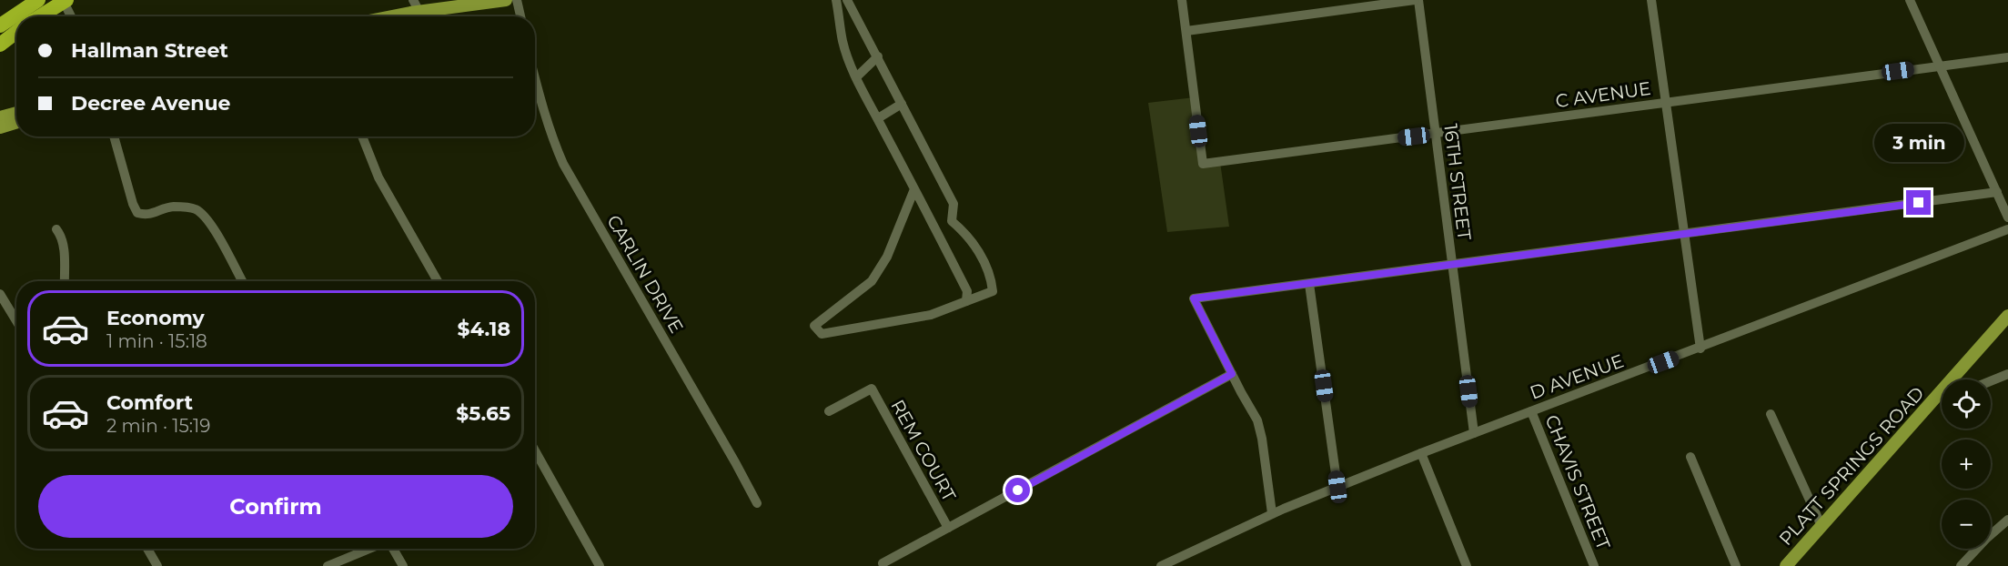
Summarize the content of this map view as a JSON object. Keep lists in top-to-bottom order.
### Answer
{
  "streets": {
    "main road": ["PLATT SPRINGS ROAD"],
    "street": [
      "C AVENUE",
      "16TH STREET",
      "CARLIN DRIVE",
      "D AVENUE",
      "REM COURT",
      "CHAVIS STREET"
    ]
  },
  "crossings": [
    ["C AVENUE", "16TH STREET"],
    ["16TH STREET", "D AVENUE"],
    ["D AVENUE", "CHAVIS STREET"]
  ],
  "page": {
    "banner": ["Hallman Street", "Decree Avenue"],
    "bubble": "3 min",
    "list": [
      {
        "name": "Economy",
        "note": "1 min · 15:18",
        "value": "$4.18"
      },
      {
        "name": "Comfort",
        "note": "2 min · 15:19",
        "value": "$5.65"
      }
    ],
    "map_buttons": ["+", "−"],
    "buttons": "Confirm"
  }
}
